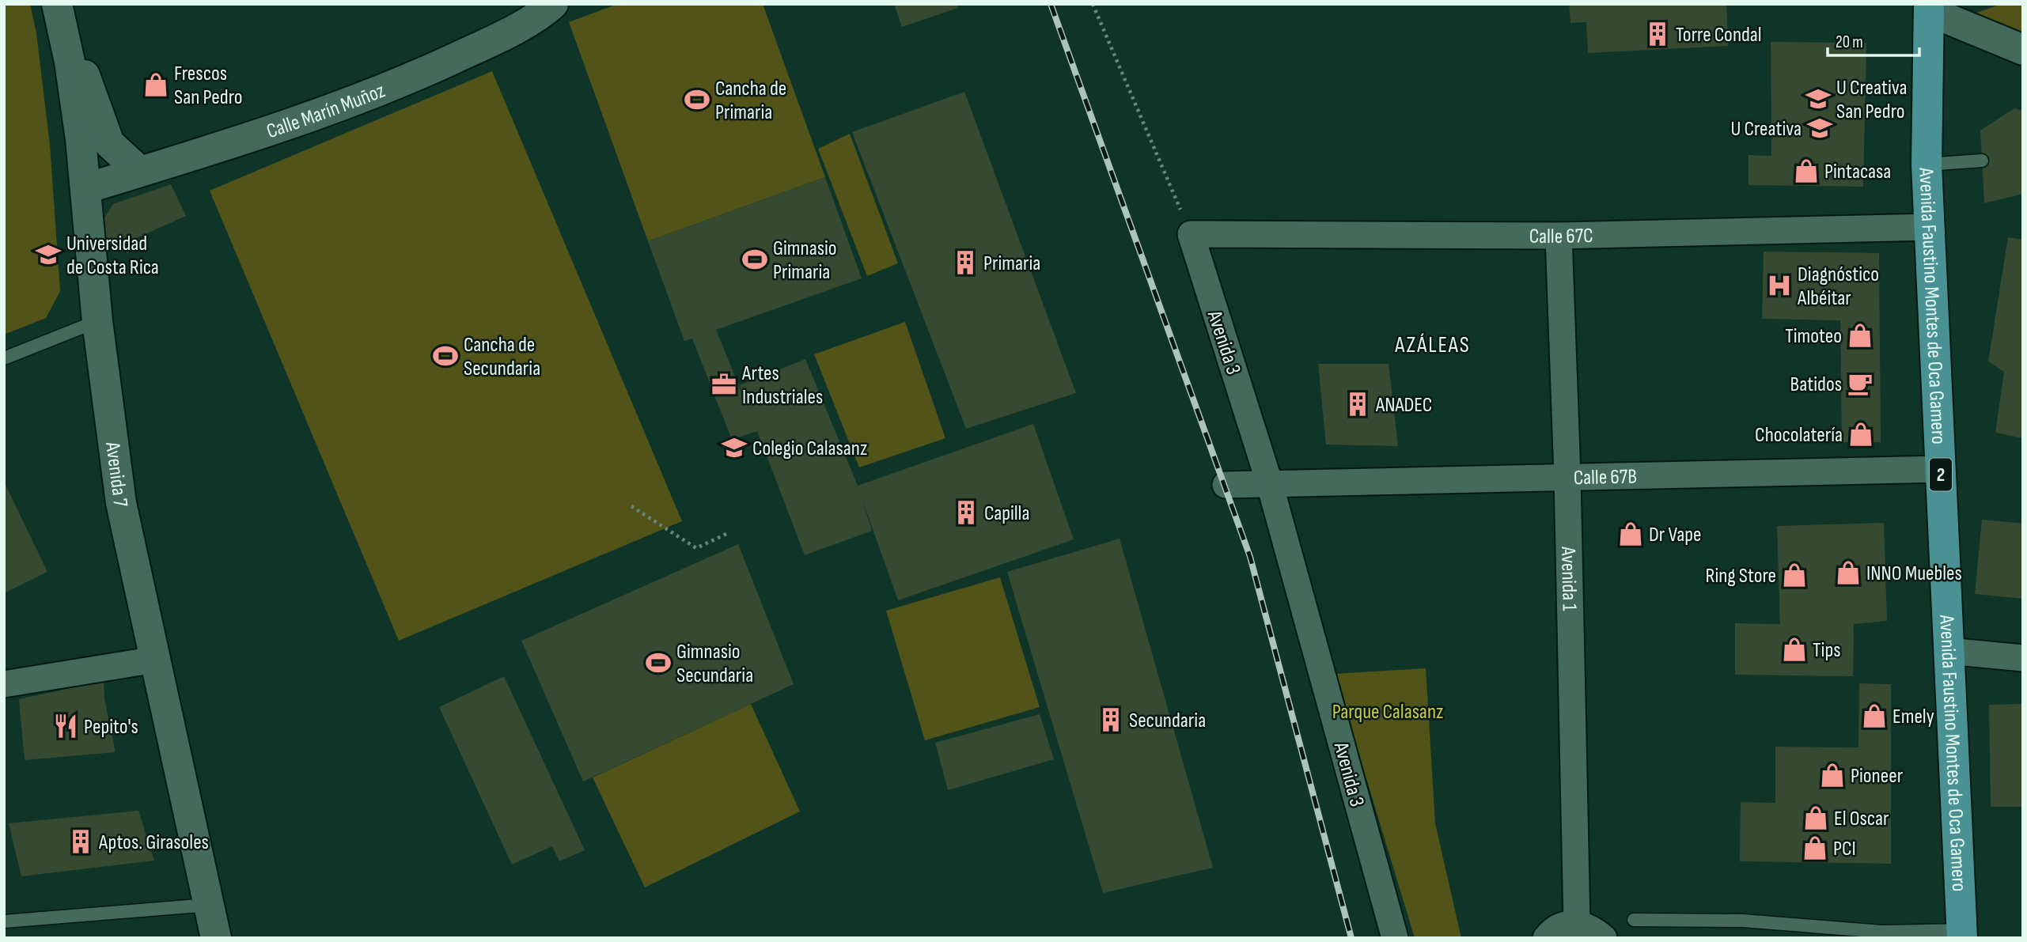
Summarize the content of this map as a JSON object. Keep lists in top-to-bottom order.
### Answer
{
  "streets": {
    "highway": ["Avenida Faustino Montes de Oca Gamero", "2"],
    "street": [
      "Calle Marín Muñoz",
      "Calle 67C",
      "Avenida 3",
      "Avenida 7",
      "Calle 67B",
      "Avenida 1"
    ]
  },
  "crossings": [
    ["Calle Marín Muñoz", "Avenida 7"],
    ["Calle 67C", "Avenida Faustino Montes de Oca Gamero"],
    ["Calle 67C", "Avenida 3"],
    ["Calle 67C", "Avenida 1"],
    ["Avenida Faustino Montes de Oca Gamero", "Calle 67B"],
    ["Avenida 3", "Calle 67B"],
    ["Calle 67B", "Avenida 1"]
  ],
  "districts": ["AZÁLEAS"],
  "parks": ["Parque Calasanz"],
  "places": {
    "building": [
      "Torre Condal",
      "Primaria",
      "ANADEC",
      "Capilla",
      "Secundaria",
      "Aptos. Girasoles"
    ],
    "shop": [
      "Frescos San Pedro",
      "Pintacasa",
      "Timoteo",
      "Chocolatería",
      "Dr Vape",
      "INNO Muebles",
      "Ring Store",
      "Tips",
      "Emely",
      "Pioneer",
      "El Oscar",
      "PCI"
    ],
    "school or university": [
      "U Creativa San Pedro",
      "U Creativa",
      "Universidad de Costa Rica",
      "Colegio Calasanz"
    ],
    "sports": [
      "Cancha de Primaria",
      "Gimnasio Primaria",
      "Cancha de Secundaria",
      "Gimnasio Secundaria"
    ],
    "hospital": ["Diagnóstico Albéitar"],
    "cafe": ["Batidos"],
    "office": ["Artes Industriales"],
    "restaurant": ["Pepito's"]
  },
  "scale_bar": "20 m"
}
